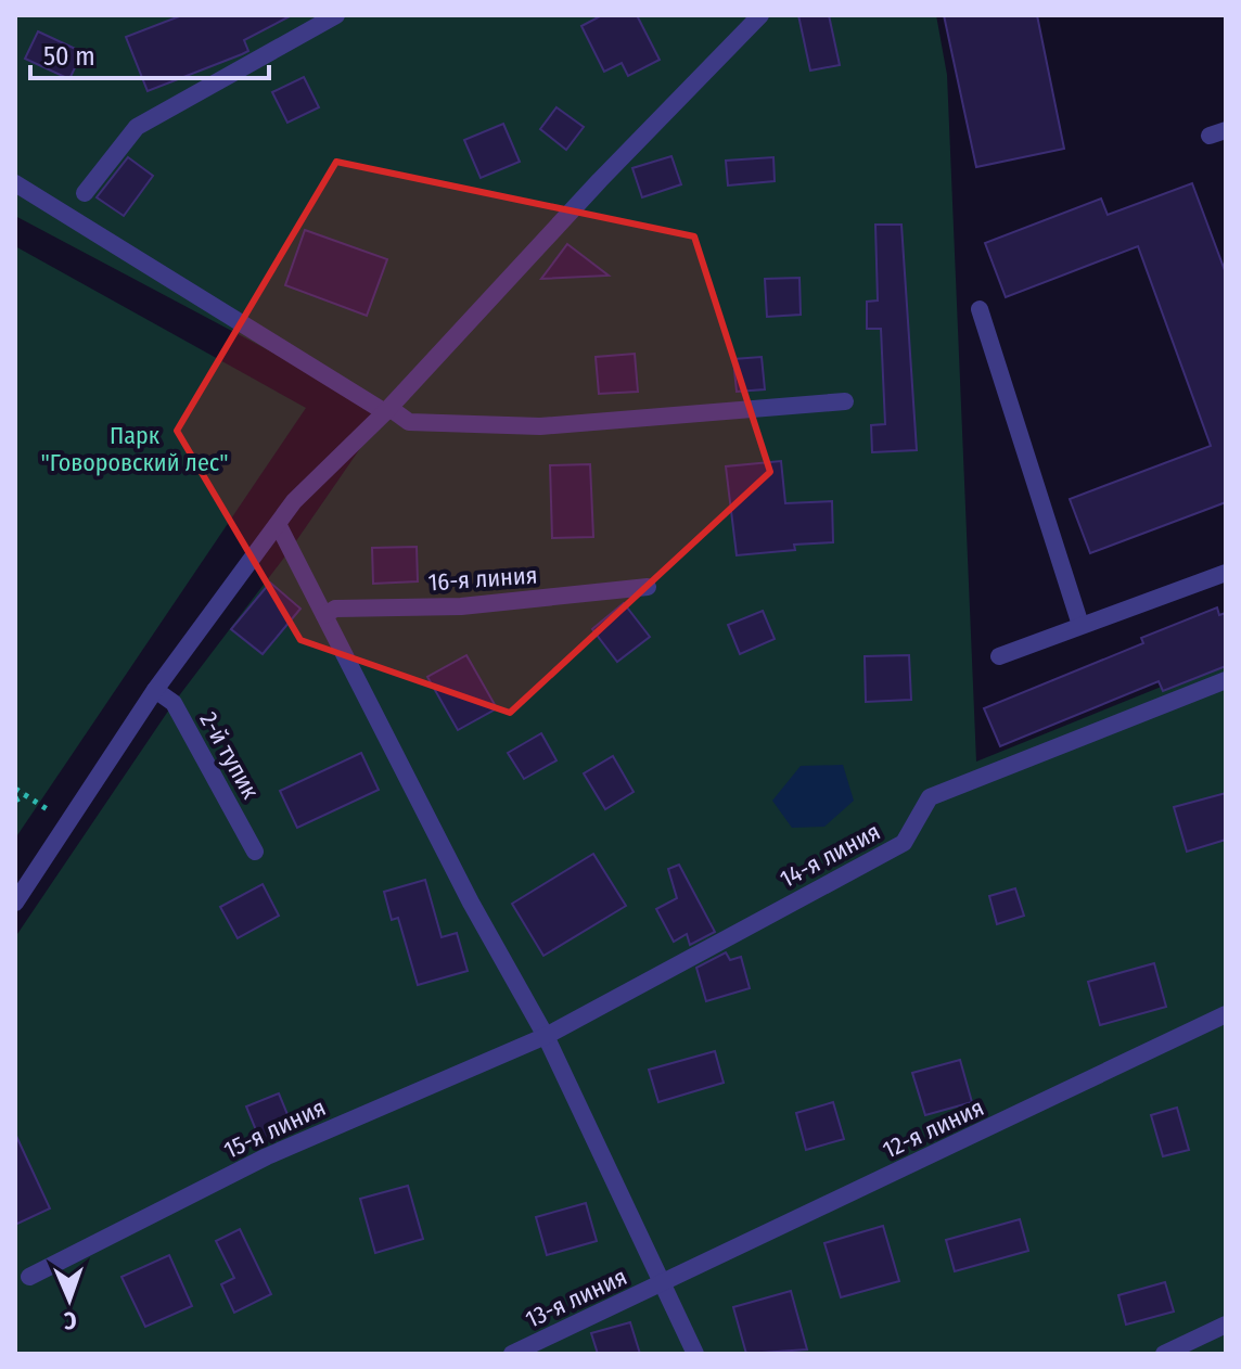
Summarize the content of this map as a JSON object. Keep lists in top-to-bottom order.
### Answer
{
  "streets": {
    "lane": [
      "16-я линия",
      "2-й тупик",
      "14-я линия",
      "15-я линия",
      "12-я линия",
      "13-я линия"
    ]
  },
  "crossings": [
    ["14-я линия", "15-я линия"],
    ["12-я линия", "13-я линия"]
  ],
  "parks": ["Парк \"Говоровский лес\""],
  "scale_bar": "50 m",
  "north": "bottom"
}
